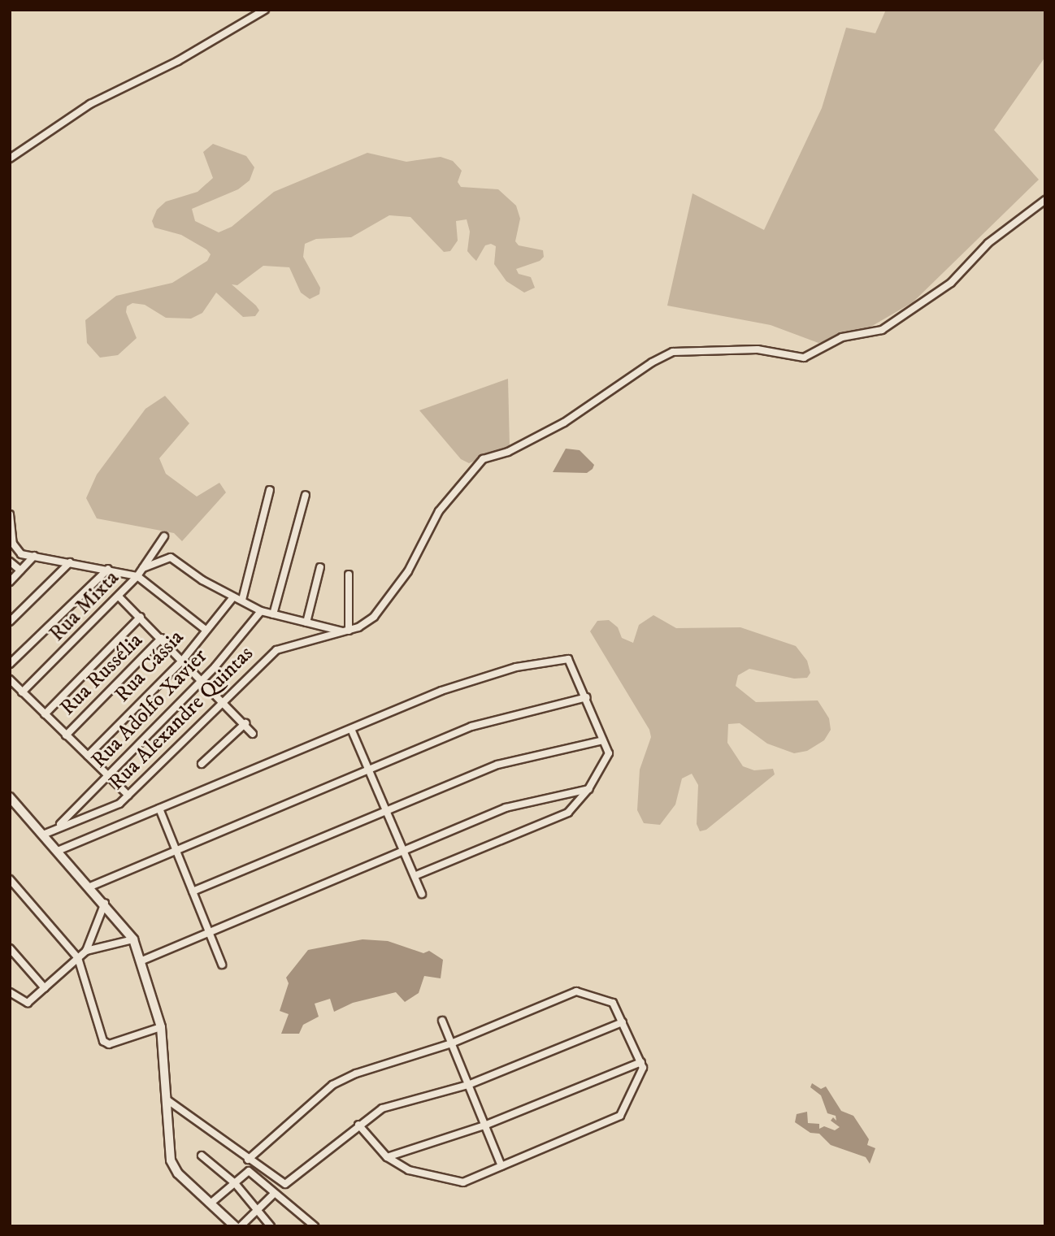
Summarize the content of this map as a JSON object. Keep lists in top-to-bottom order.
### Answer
{
  "streets": {
    "street": [
      "Rua Mixta",
      "Rua Cássia",
      "Rua Russélia",
      "Rua Adolfo Xavier",
      "Rua Alexandre Quintas"
    ]
  },
  "crossings": [
    ["Rua Adolfo Xavier", "Rua Alexandre Quintas"]
  ]
}
